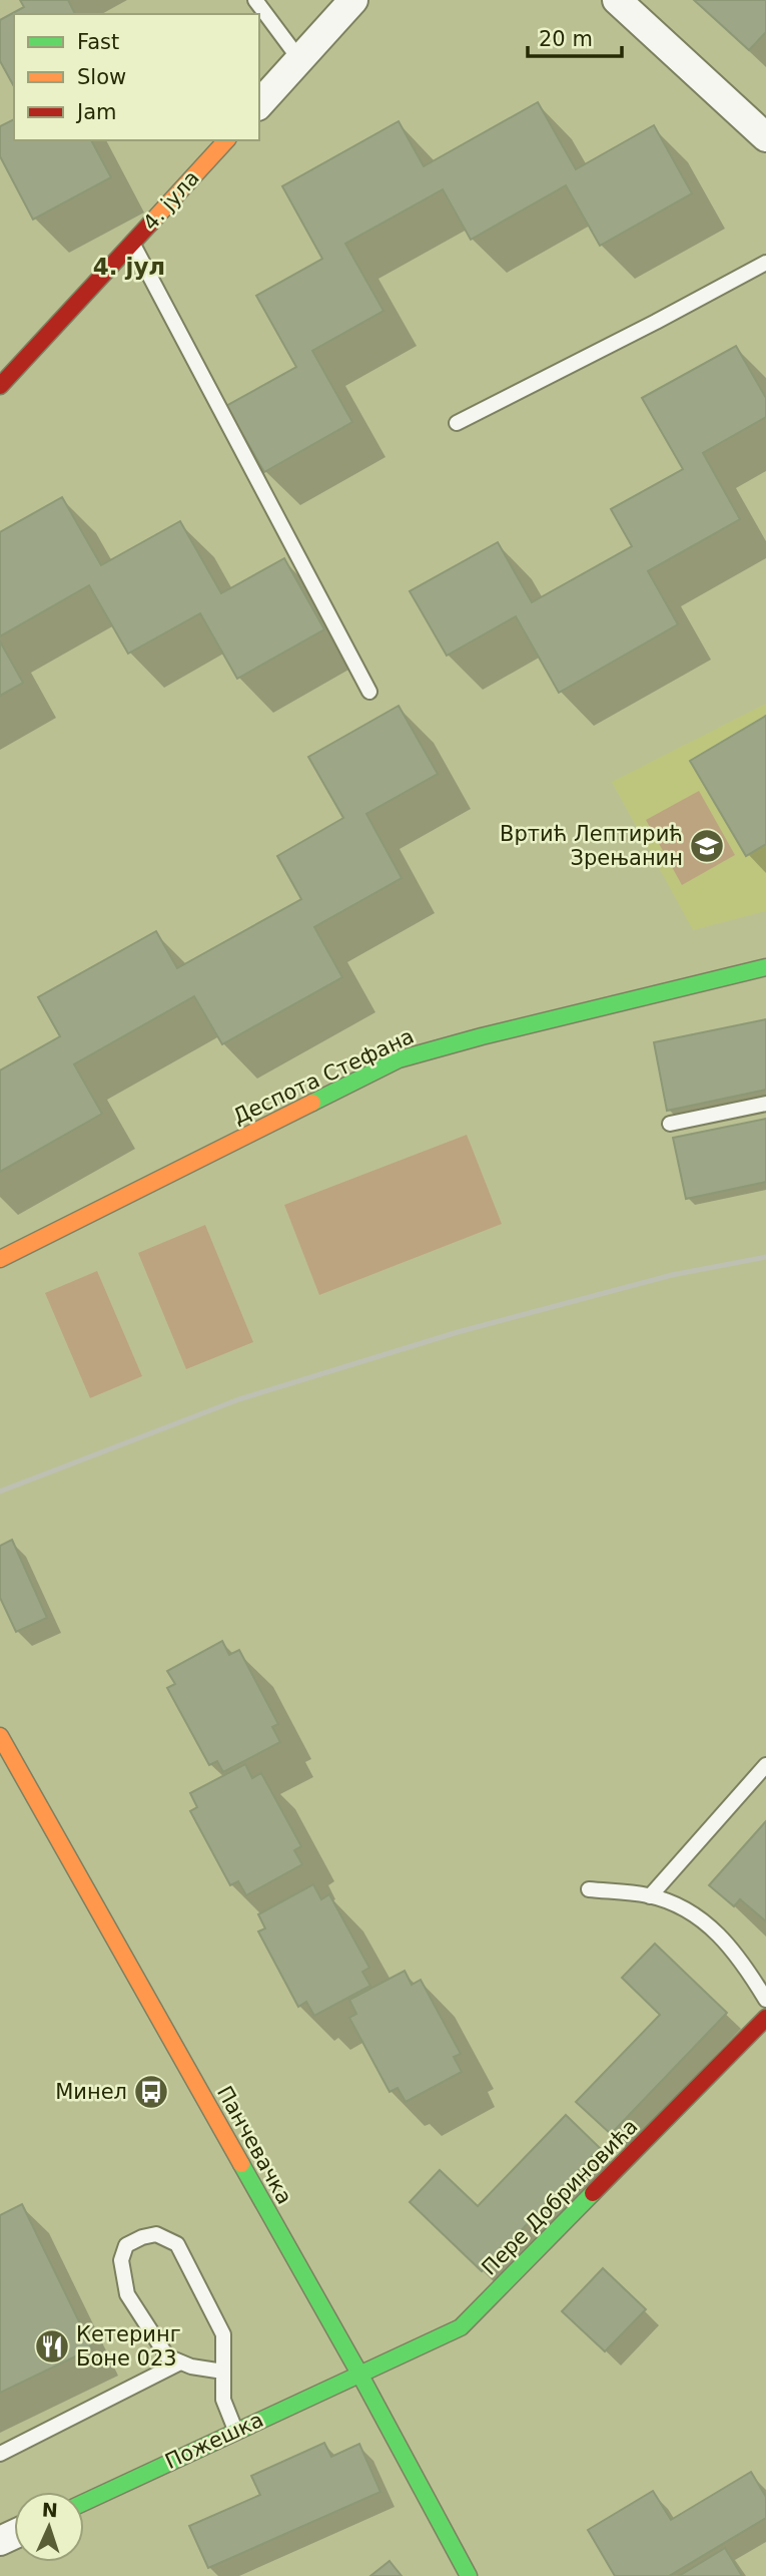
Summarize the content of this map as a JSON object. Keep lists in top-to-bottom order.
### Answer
{
  "streets": {
    "street": [
      "4. јула",
      "Деспота Стефана",
      "Панчевачка",
      "Пере Добриновића",
      "Пожешка"
    ]
  },
  "crossings": [
    ["Панчевачка", "Пере Добриновића"],
    ["Панчевачка", "Пожешка"],
    ["Пере Добриновића", "Пожешка"]
  ],
  "districts": ["4. јул"],
  "places": {
    "school or university": ["Вртић Лептирић Зрењанин"],
    "bus stop": ["Минел"],
    "restaurant": ["Кетеринг Боне 023"]
  },
  "legend": ["Fast", "Slow", "Jam"],
  "scale_bar": "20 m",
  "north": "top"
}
